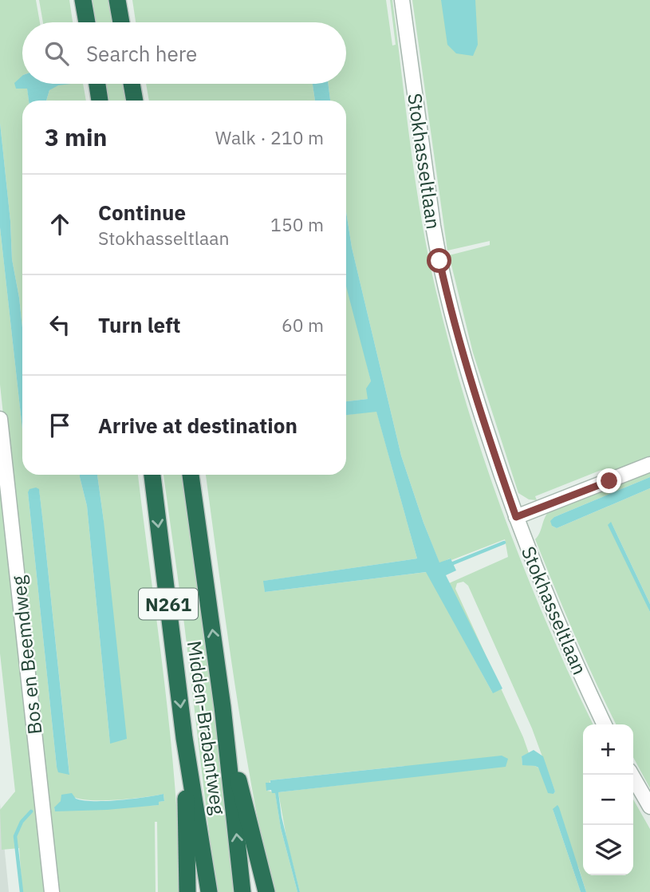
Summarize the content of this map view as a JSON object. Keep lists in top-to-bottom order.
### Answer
{
  "streets": {
    "highway": ["N261", "Midden-Brabantweg"],
    "street": ["Stokhasseltlaan", "Bos en Beemdweg"]
  },
  "crossings": [
    ["N261", "Midden-Brabantweg"]
  ],
  "page": {
    "search": "Search here",
    "heading": ["3 min", "Walk · 210 m"],
    "list": [
      ["Continue", "Stokhasseltlaan", "150 m"],
      ["Turn left", "60 m"],
      "Arrive at destination"
    ],
    "map_buttons": ["+", "−"]
  }
}
